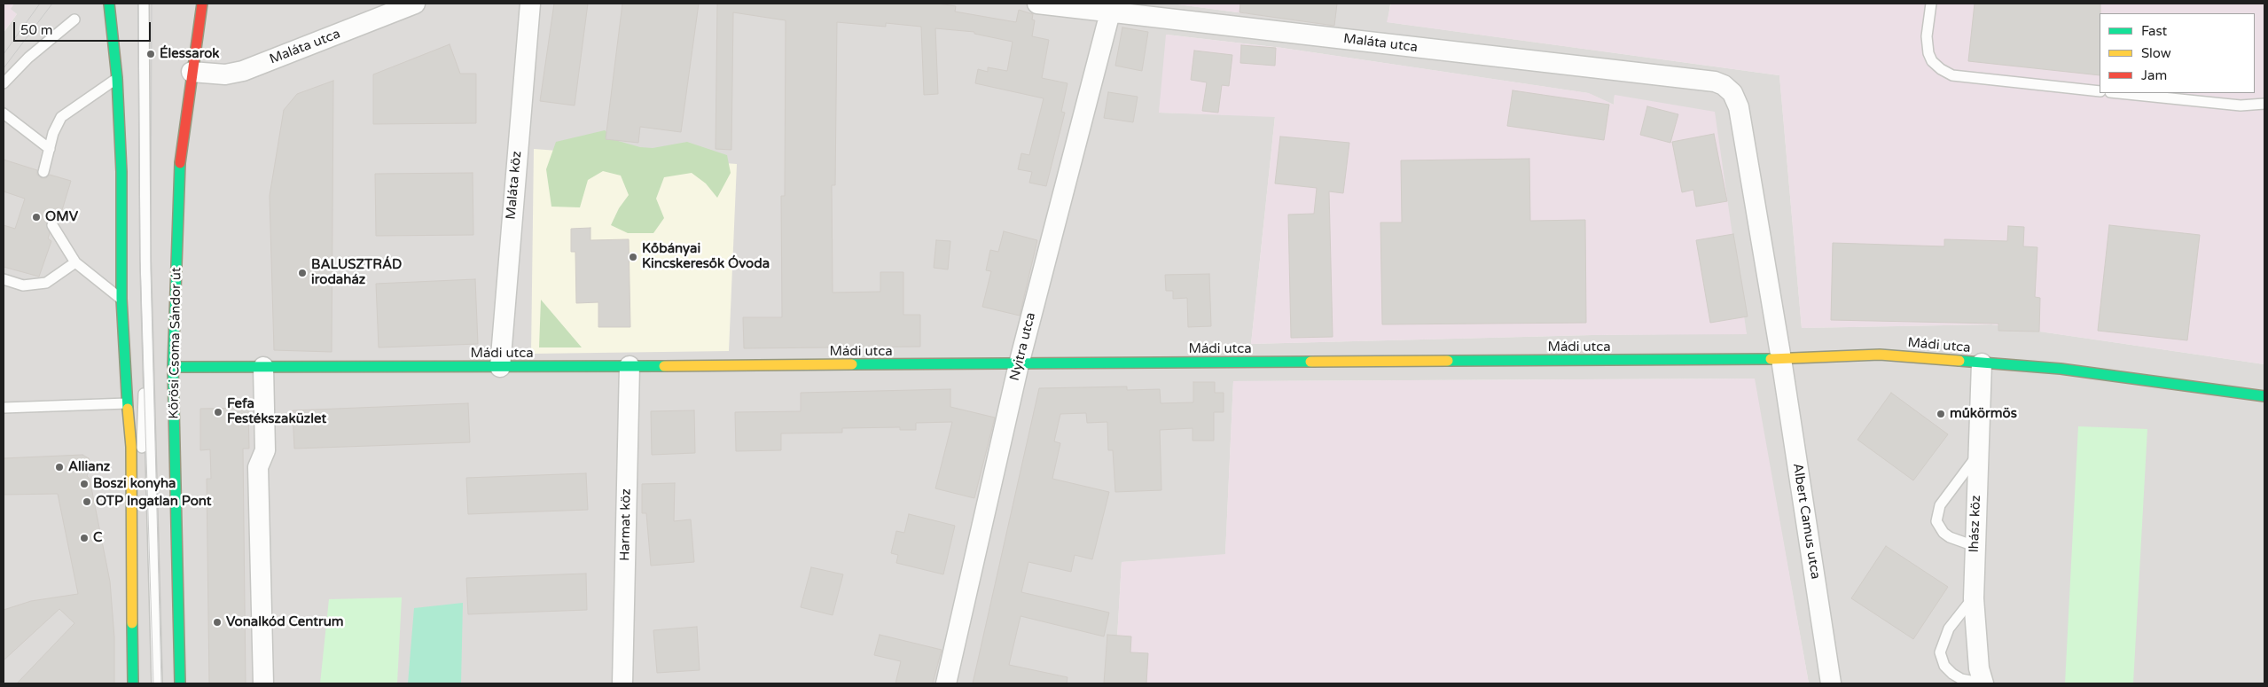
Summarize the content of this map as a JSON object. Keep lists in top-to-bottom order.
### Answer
{
  "streets": {
    "street": [
      "Maláta utca",
      "Maláta köz",
      "Kőrösi Csoma Sándor út",
      "Mádi utca",
      "Nyitra utca",
      "Albert Camus utca",
      "Ihász köz",
      "Harmat köz"
    ]
  },
  "crossings": [
    ["Maláta utca", "Kőrösi Csoma Sándor út"],
    ["Maláta utca", "Nyitra utca"],
    ["Maláta utca", "Albert Camus utca"],
    ["Maláta köz", "Mádi utca"],
    ["Kőrösi Csoma Sándor út", "Mádi utca"],
    ["Mádi utca", "Nyitra utca"],
    ["Mádi utca", "Albert Camus utca"],
    ["Mádi utca", "Ihász köz"],
    ["Mádi utca", "Harmat köz"]
  ],
  "places": [
    "Élessarok",
    "OMV",
    "Kőbányai Kincskeresők Óvoda",
    "BALUSZTRÁD irodaház",
    "Fefa Festékszaküzlet",
    "műkörmös",
    "Allianz",
    "Boszi konyha",
    "OTP Ingatlan Pont",
    "C",
    "Vonalkód Centrum"
  ],
  "legend": ["Fast", "Slow", "Jam"],
  "scale_bar": "50 m"
}
